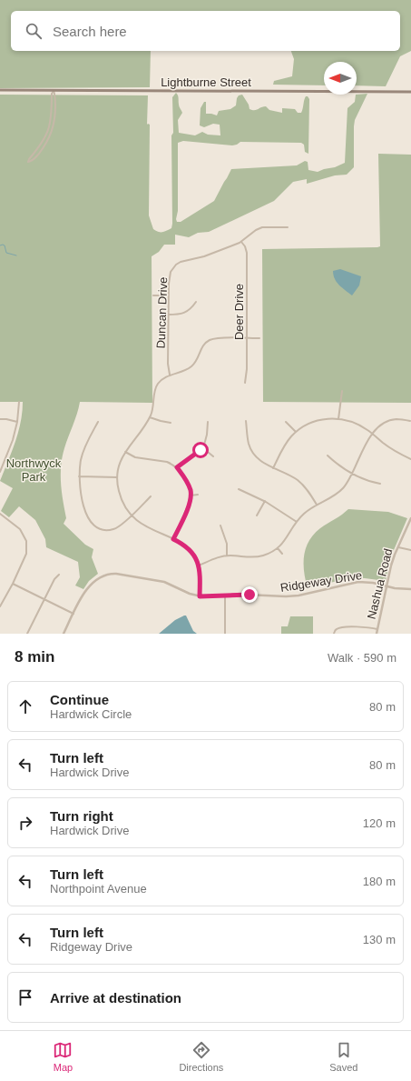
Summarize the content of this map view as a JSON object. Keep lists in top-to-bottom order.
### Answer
{
  "streets": {
    "main road": ["Lightburne Street"],
    "street": [
      "Deer Drive",
      "Duncan Drive",
      "Ridgeway Drive",
      "Nashua Road"
    ]
  },
  "crossings": [
    ["Deer Drive", "Duncan Drive"],
    ["Ridgeway Drive", "Nashua Road"]
  ],
  "parks": ["Northwyck Park"],
  "north": "left",
  "page": {
    "search": "Search here",
    "heading": ["8 min", "Walk · 590 m"],
    "list": [
      ["Continue", "Hardwick Circle", "80 m"],
      ["Turn left", "Hardwick Drive", "80 m"],
      ["Turn right", "Hardwick Drive", "120 m"],
      ["Turn left", "Northpoint Avenue", "180 m"],
      ["Turn left", "Ridgeway Drive", "130 m"],
      "Arrive at destination"
    ],
    "nav": ["Map", "Directions", "Saved"]
  }
}
